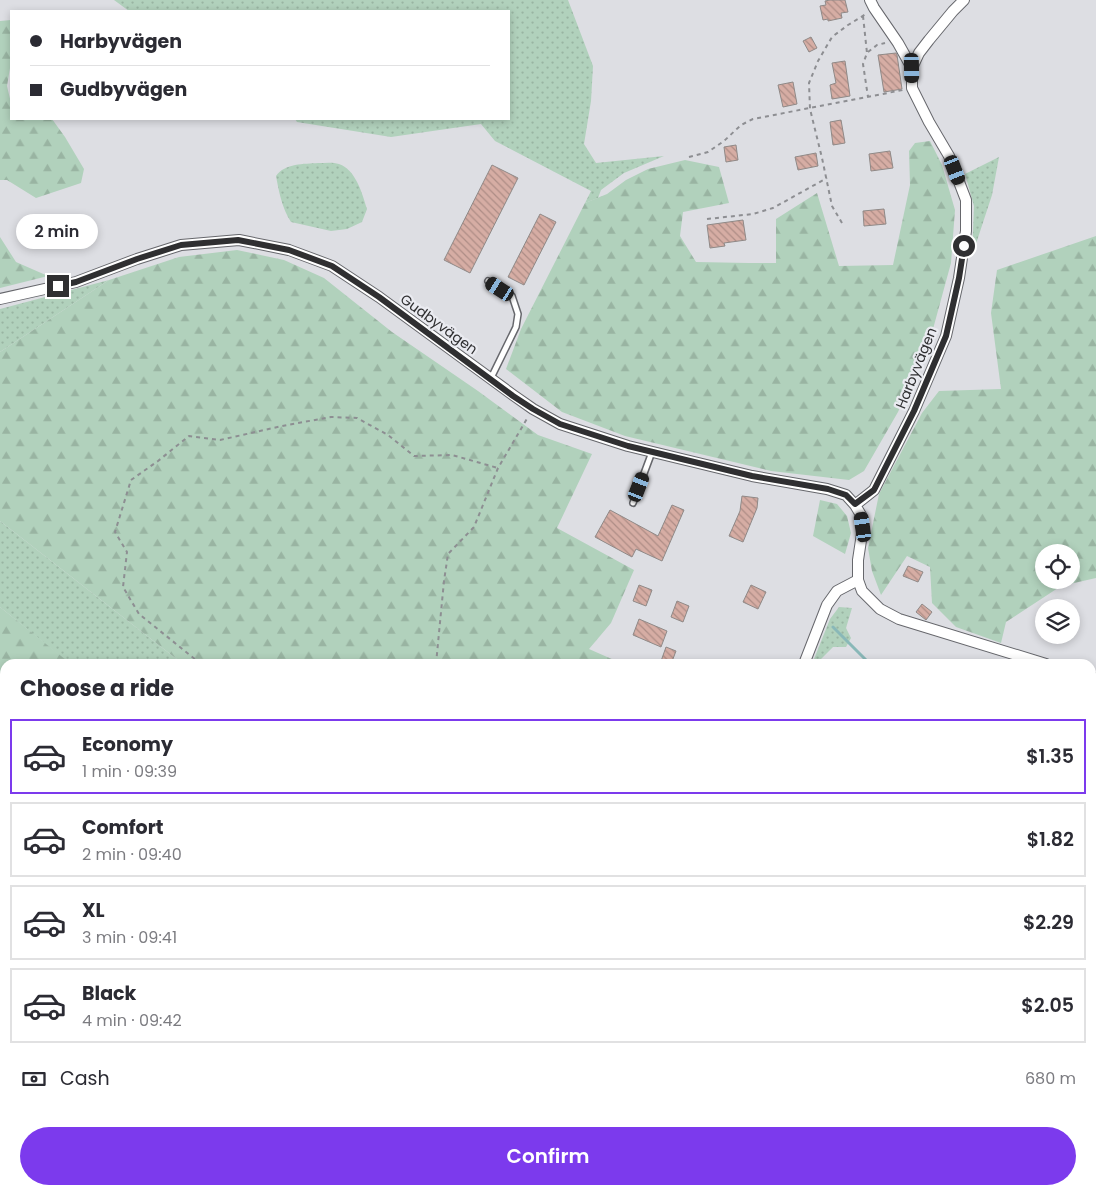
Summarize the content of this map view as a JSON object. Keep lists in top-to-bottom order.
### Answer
{
  "streets": {
    "street": ["Gudbyvägen", "Harbyvägen"]
  },
  "crossings": [
    ["Gudbyvägen", "Harbyvägen"]
  ],
  "page": {
    "banner": ["Harbyvägen", "Gudbyvägen"],
    "bubble": "2 min",
    "heading": "Choose a ride",
    "list": [
      {
        "name": "Economy",
        "note": "1 min · 09:39",
        "value": "$1.35"
      },
      {
        "name": "Comfort",
        "note": "2 min · 09:40",
        "value": "$1.82"
      },
      {
        "name": "XL",
        "note": "3 min · 09:41",
        "value": "$2.29"
      },
      {
        "name": "Black",
        "note": "4 min · 09:42",
        "value": "$2.05"
      }
    ],
    "pay": ["Cash", "680 m"],
    "buttons": "Confirm"
  }
}
